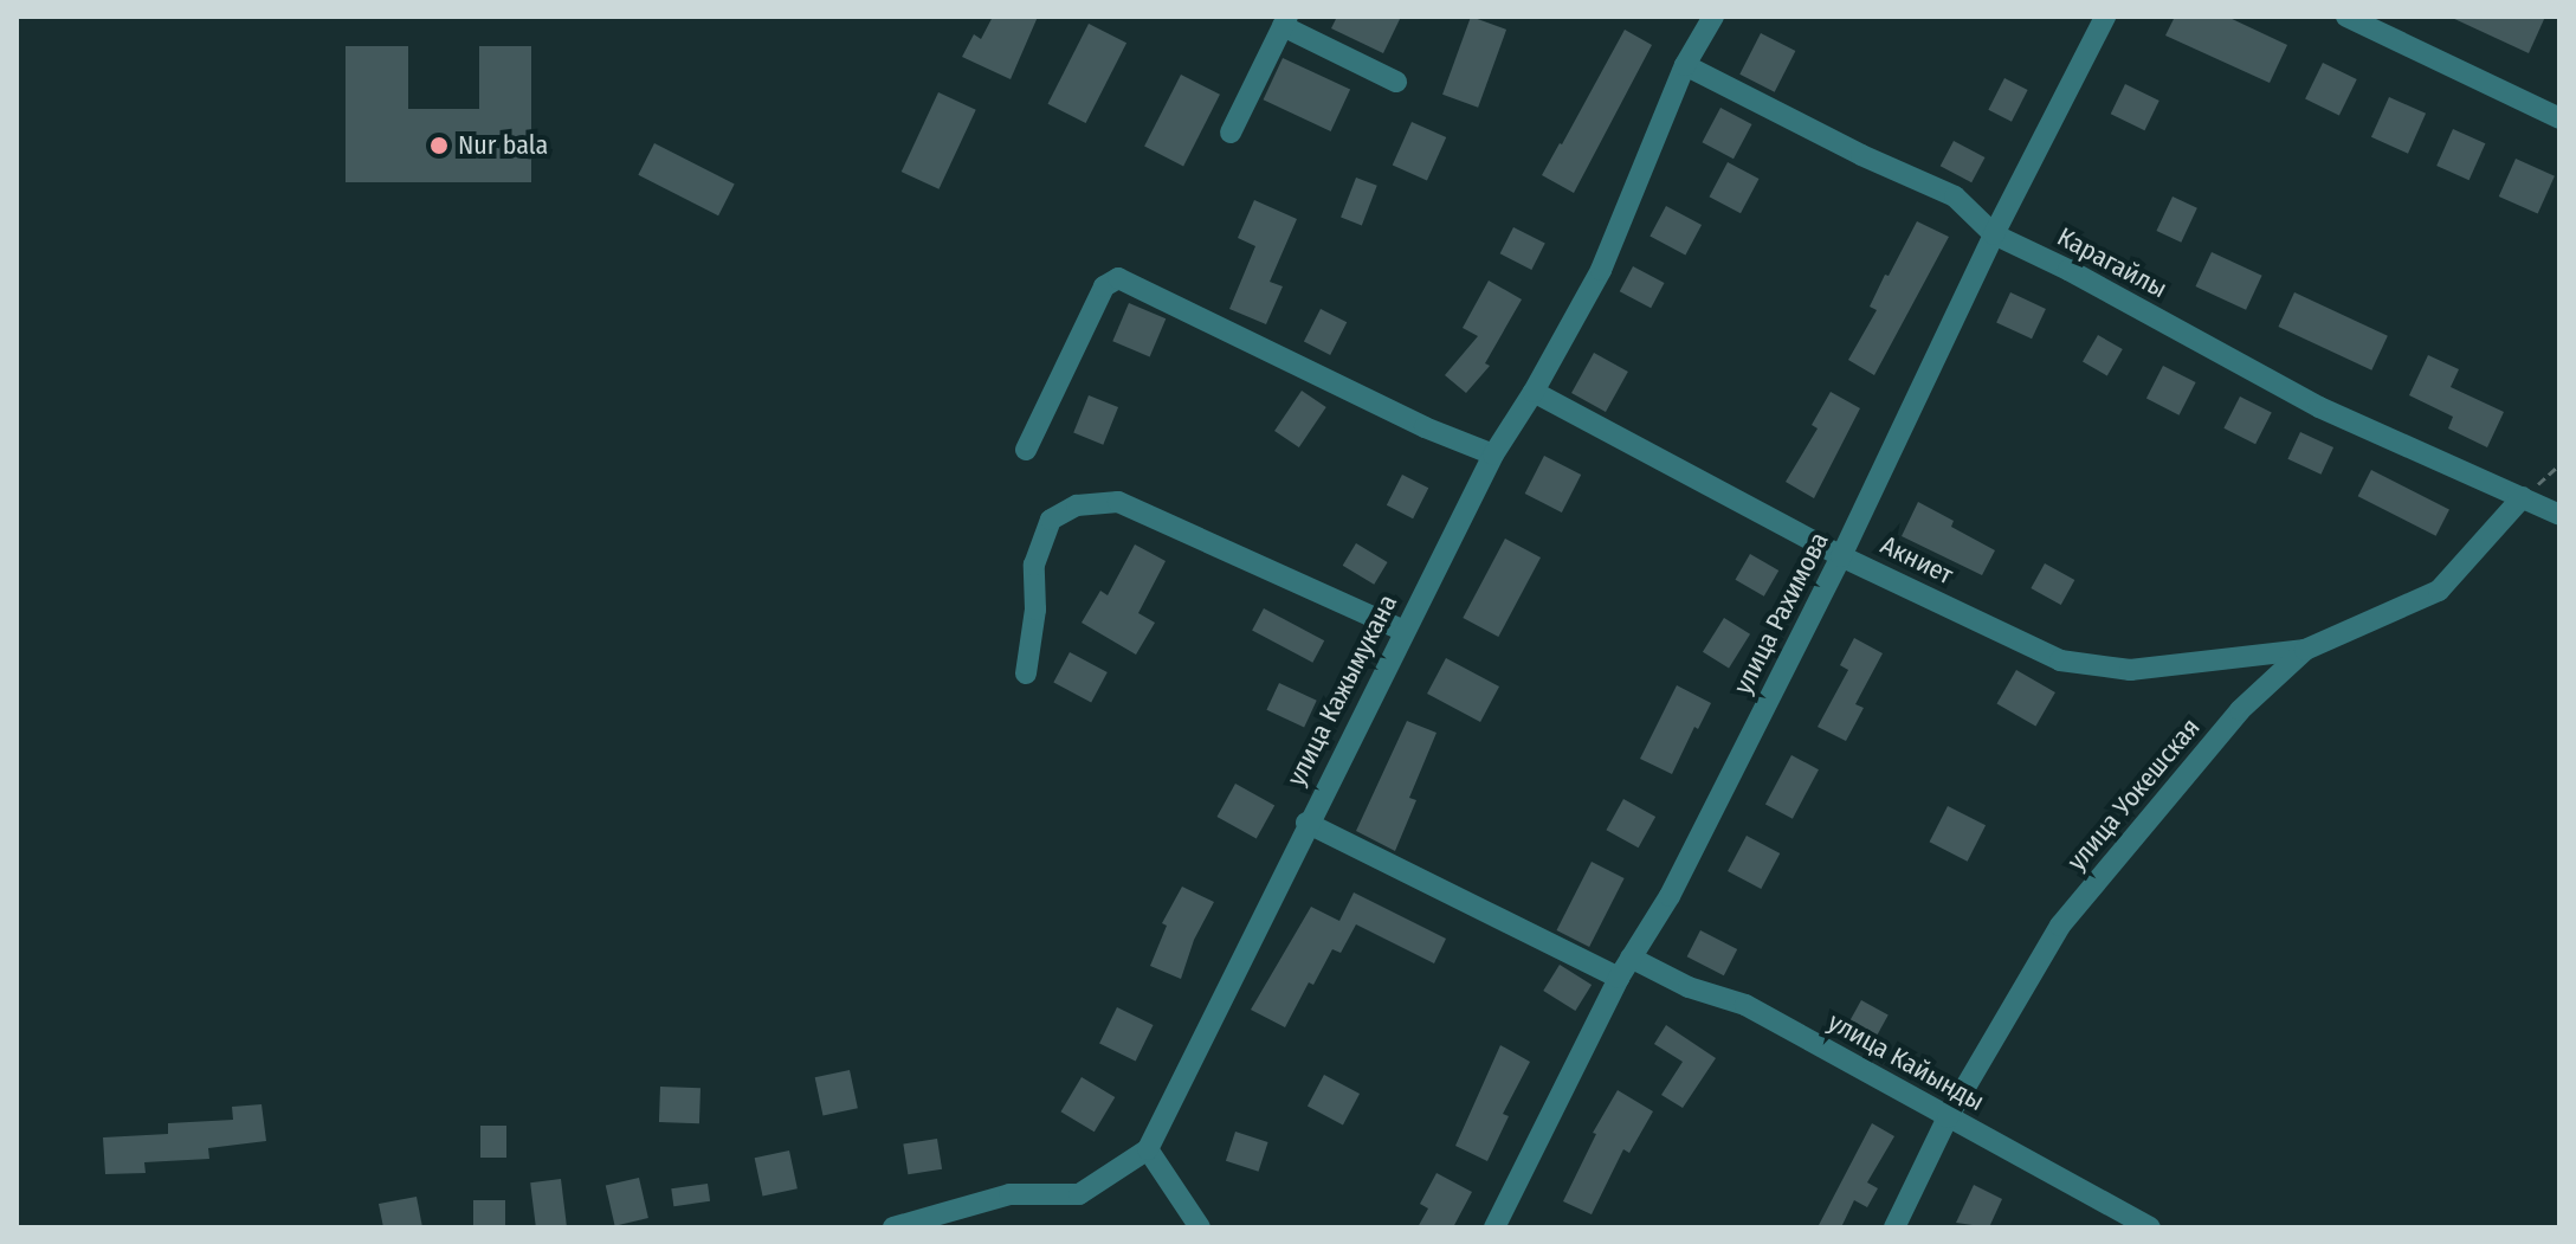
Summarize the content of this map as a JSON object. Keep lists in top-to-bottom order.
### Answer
{
  "streets": {
    "street": [
      "Карагайлы",
      "Акниет",
      "улица Рахимова",
      "улица Кажымукана",
      "улица Уокешская",
      "улица Кайынды"
    ]
  },
  "crossings": [
    ["Карагайлы", "улица Рахимова"],
    ["Карагайлы", "улица Кажымукана"],
    ["Карагайлы", "улица Уокешская"],
    ["Акниет", "улица Рахимова"],
    ["Акниет", "улица Кажымукана"],
    ["Акниет", "улица Уокешская"],
    ["улица Рахимова", "улица Кайынды"],
    ["улица Уокешская", "улица Кайынды"]
  ],
  "places": ["Nur bala"]
}
